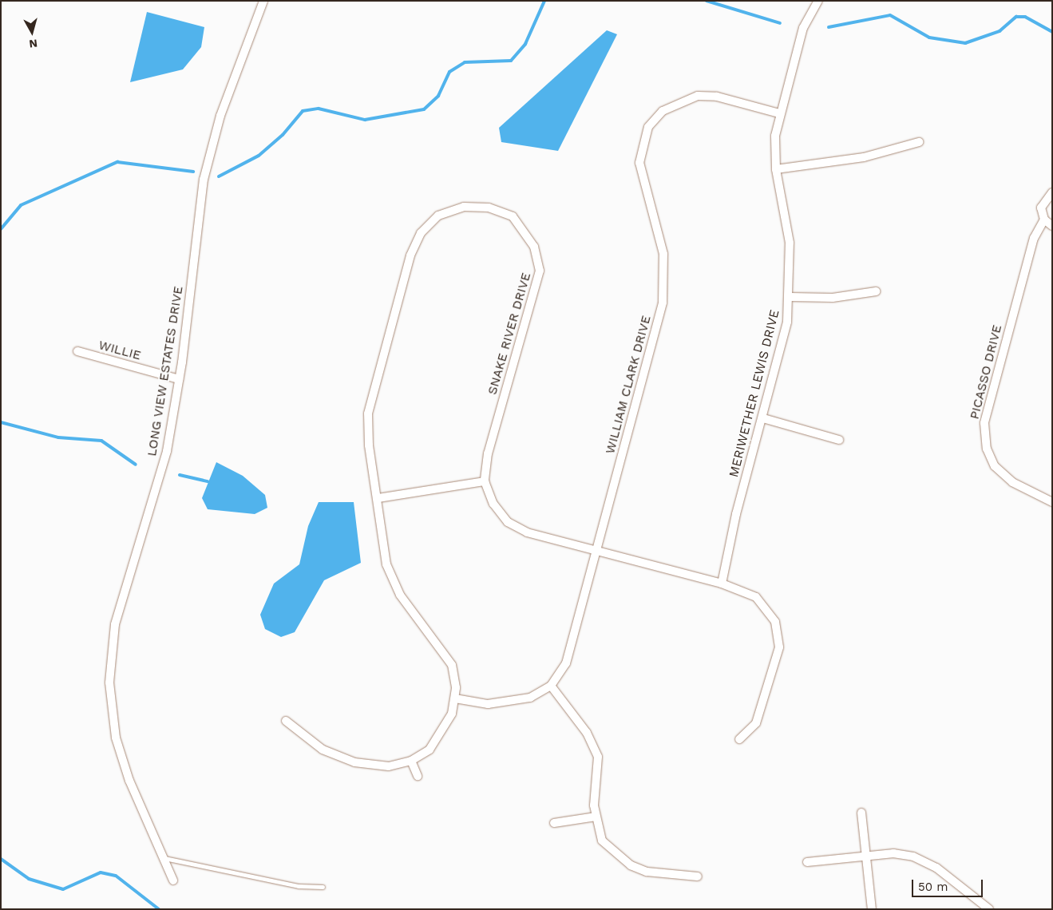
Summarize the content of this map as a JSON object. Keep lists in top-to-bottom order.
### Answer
{
  "streets": {
    "street": [
      "SNAKE RIVER DRIVE",
      "WILLIE",
      "LONG VIEW ESTATES DRIVE",
      "PICASSO DRIVE",
      "WILLIAM CLARK DRIVE",
      "MERIWETHER LEWIS DRIVE"
    ]
  },
  "crossings": [
    ["SNAKE RIVER DRIVE", "WILLIAM CLARK DRIVE"],
    ["SNAKE RIVER DRIVE", "MERIWETHER LEWIS DRIVE"],
    ["WILLIE", "LONG VIEW ESTATES DRIVE"],
    ["WILLIAM CLARK DRIVE", "MERIWETHER LEWIS DRIVE"]
  ],
  "scale_bar": "50 m",
  "north": "bottom"
}
